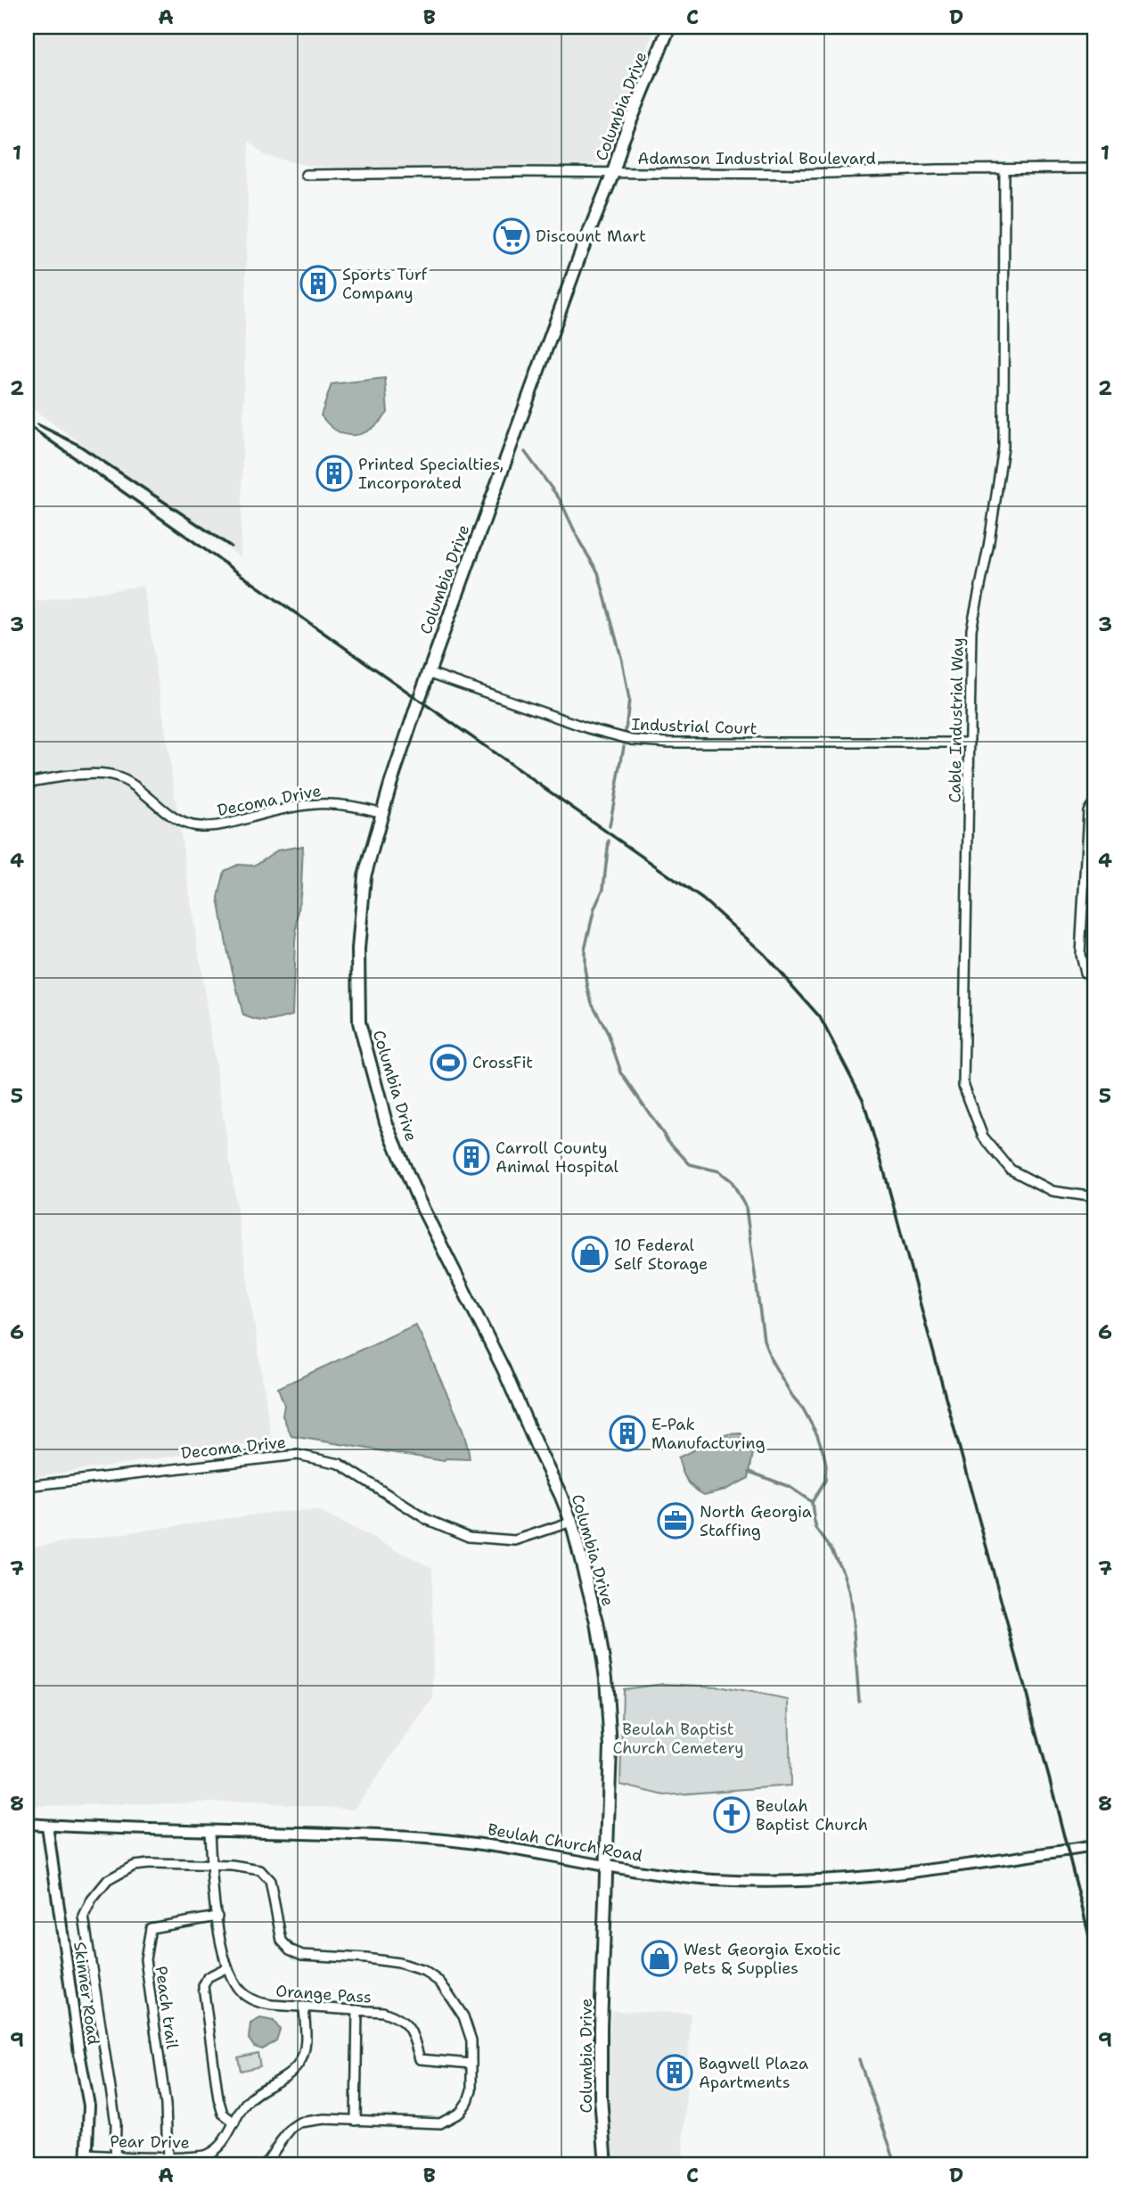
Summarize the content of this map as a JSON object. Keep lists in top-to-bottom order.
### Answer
{
  "streets": {
    "main road": ["Columbia Drive"],
    "street": [
      "Adamson Industrial Boulevard",
      "Cable Industrial Way",
      "Industrial Court",
      "Decoma Drive",
      "Beulah Church Road",
      "Skinner Road",
      "Orange Pass",
      "Peach trail",
      "Pear Drive"
    ]
  },
  "crossings": [
    ["Columbia Drive", "Adamson Industrial Boulevard"],
    ["Columbia Drive", "Industrial Court"],
    ["Columbia Drive", "Decoma Drive"],
    ["Columbia Drive", "Beulah Church Road"],
    ["Adamson Industrial Boulevard", "Cable Industrial Way"],
    ["Cable Industrial Way", "Industrial Court"],
    ["Beulah Church Road", "Skinner Road"],
    ["Beulah Church Road", "Orange Pass"],
    ["Skinner Road", "Pear Drive"],
    ["Orange Pass", "Peach trail"],
    ["Orange Pass", "Pear Drive"],
    ["Peach trail", "Pear Drive"]
  ],
  "parks": ["Beulah Baptist Church Cemetery"],
  "places": {
    "supermarket": ["Discount Mart"],
    "building": [
      "Sports Turf Company",
      "Printed Specialties, Incorporated",
      "Carroll County Animal Hospital",
      "E-Pak Manufacturing",
      "Bagwell Plaza Apartments"
    ],
    "sports": ["CrossFit"],
    "shop": ["10 Federal Self Storage", "West Georgia Exotic Pets & Supplies"],
    "office": ["North Georgia Staffing"],
    "church": ["Beulah Baptist Church"]
  },
  "grid": {
    "columns": [
      "A",
      "B",
      "C",
      "D"
    ],
    "rows": [
      "1",
      "2",
      "3",
      "4",
      "5",
      "6",
      "7",
      "8",
      "9"
    ]
  }
}
